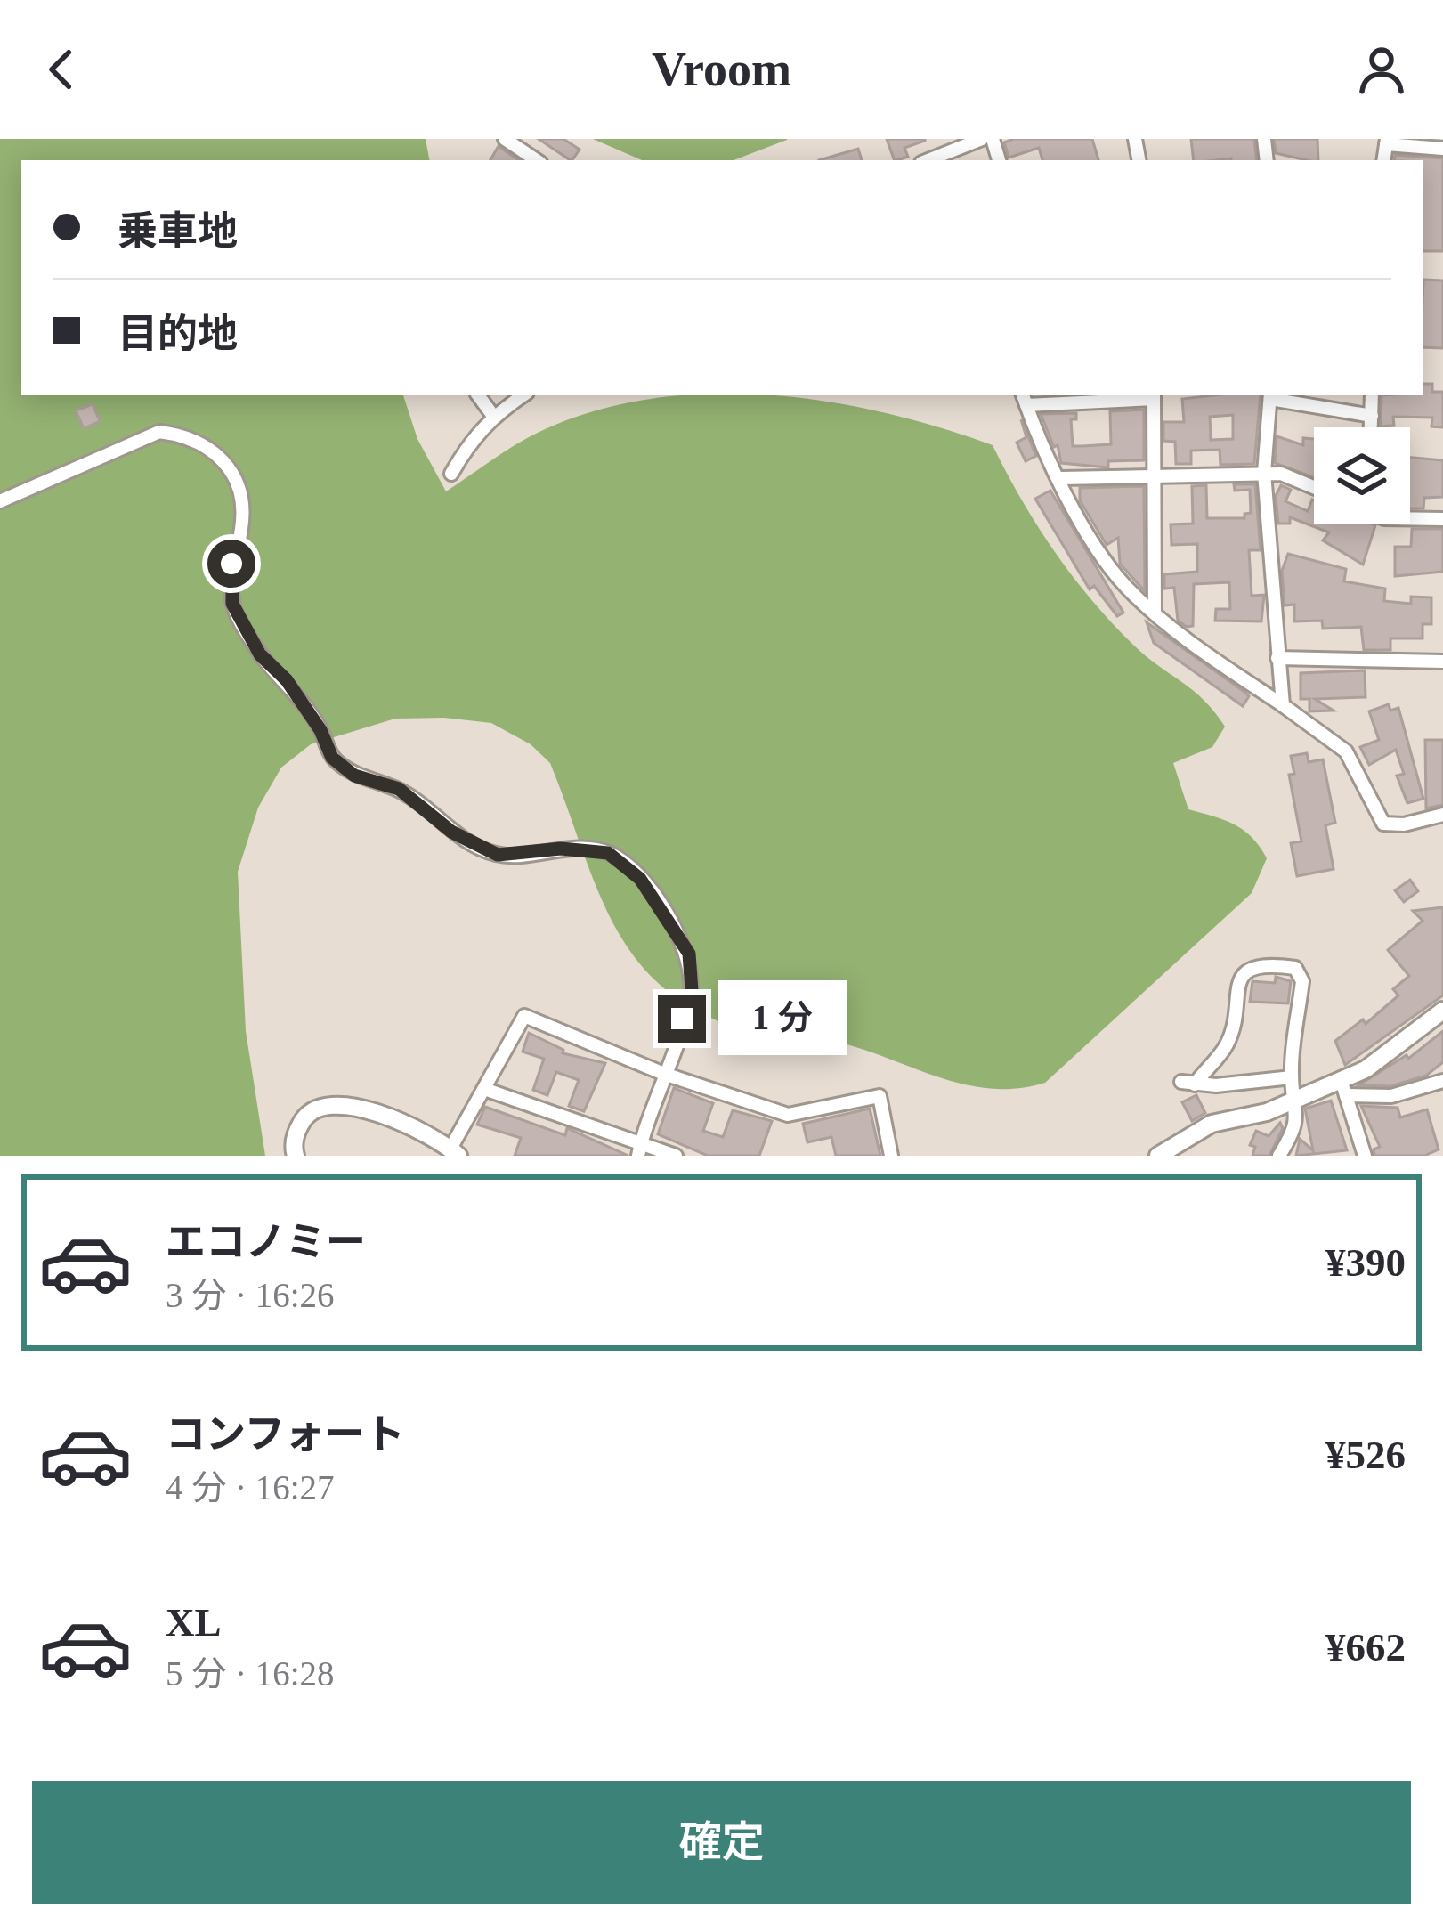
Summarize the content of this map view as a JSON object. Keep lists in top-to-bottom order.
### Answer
{
  "page": {
    "header": "Vroom",
    "banner": ["乗車地", "目的地"],
    "bubble": "1 分",
    "list": [
      {
        "name": "エコノミー",
        "note": "3 分 · 16:26",
        "value": "¥390"
      },
      {
        "name": "コンフォート",
        "note": "4 分 · 16:27",
        "value": "¥526"
      },
      {
        "name": "XL",
        "note": "5 分 · 16:28",
        "value": "¥662"
      }
    ],
    "buttons": "確定"
  }
}
